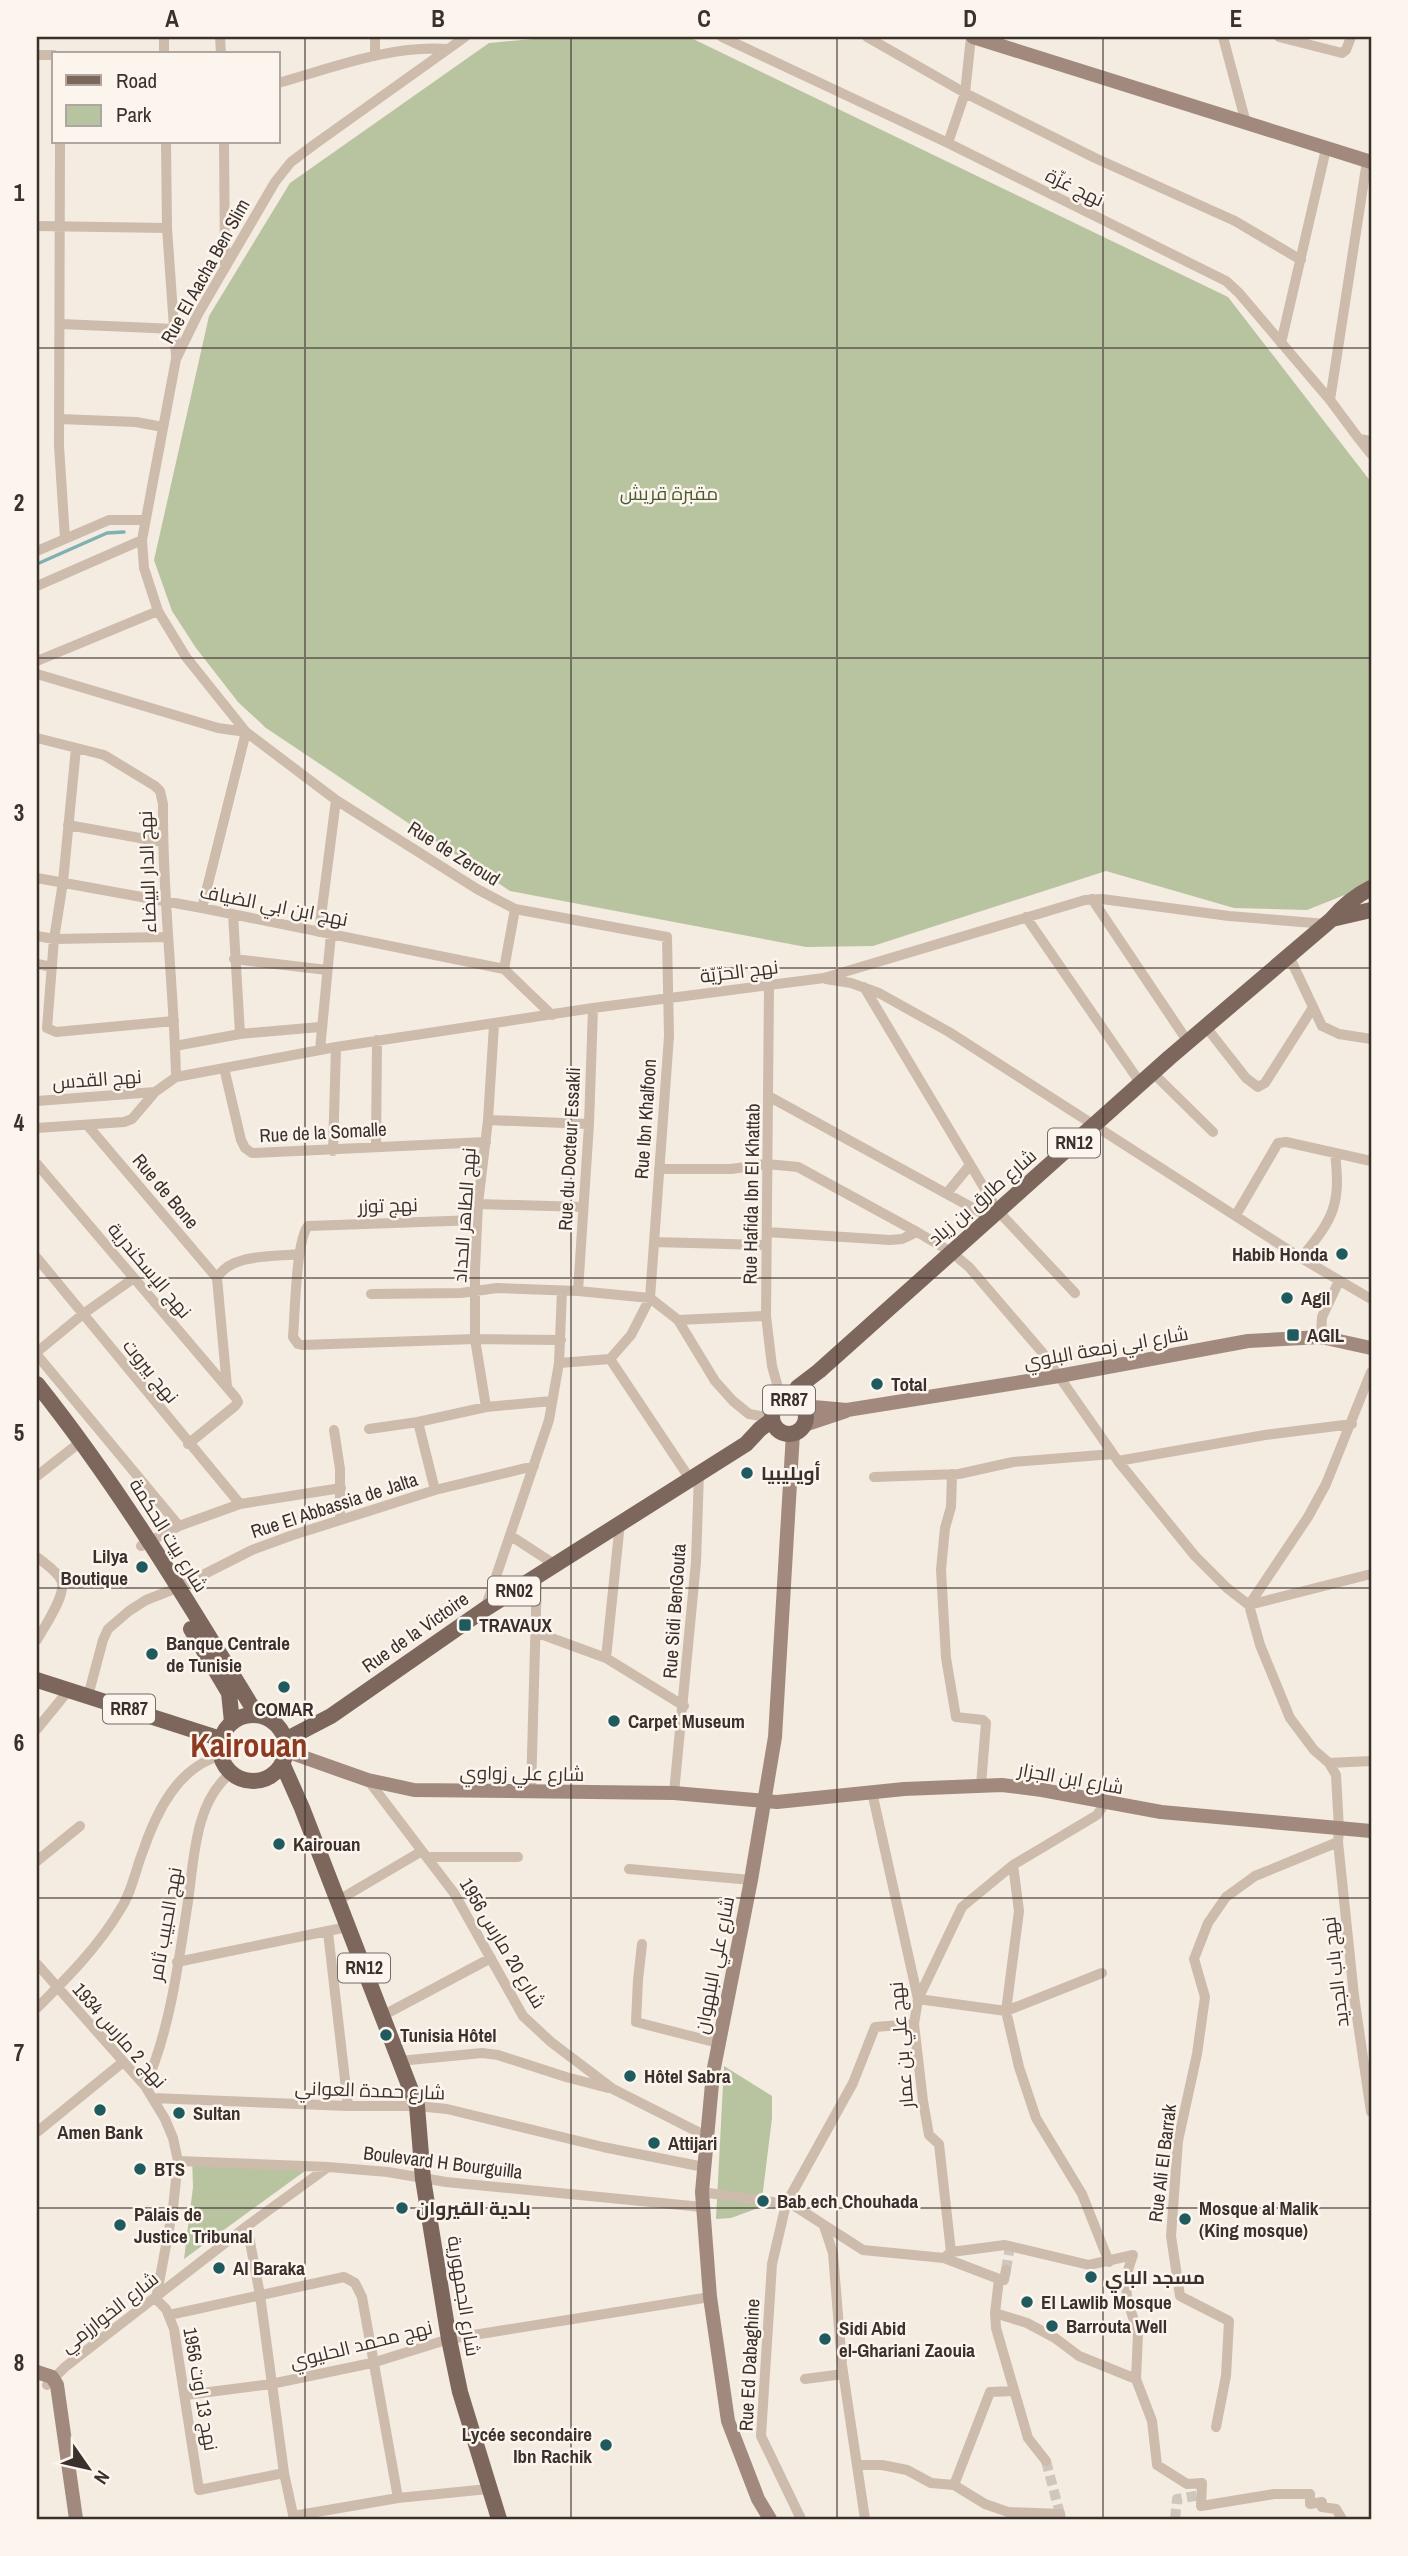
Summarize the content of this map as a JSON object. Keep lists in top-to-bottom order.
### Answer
{
  "streets": {
    "main road": [
      "RN12",
      "شارع طارق بن زياد",
      "RR87",
      "شارع بيت الحكمة",
      "RN02",
      "Rue de la Victoire",
      "شارع الجمهورية"
    ],
    "street": [
      "نهج غزّة",
      "Rue El Aacha Ben Slim",
      "Rue de Zeroud",
      "نهج الدار البيضاء",
      "نهج ابن ابي الضياف",
      "نهج الحرّيّة",
      "نهج القدس",
      "Rue Ibn Khalfoon",
      "Rue de la Somalle",
      "Rue du Docteur Essakli",
      "Rue de Bone",
      "Rue Hafida Ibn El Khattab",
      "نهج توزر",
      "نهج الطاهر الحداد",
      "نهج الإسكندرية",
      "شارع ابي زمعة البلوي",
      "نهج بيروت",
      "Rue El Abbassia de Jalta",
      "Rue Sidi BenGouta",
      "شارع علي زواوي",
      "شارع ابن الجزار",
      "نهج الحبيب ثامر",
      "شارع 20 مارس 1956",
      "شارع علي البلهوان",
      "نهج باب الجديد",
      "نهج 2 مارس 1934",
      "نهج علي بن عمار",
      "شارع حمدة العواني",
      "Boulevard H Bourguilla",
      "Rue Ali El Barrak",
      "شارع الخوارزمي",
      "نهج محمد الحليوي",
      "Rue Ed Dabaghine",
      "نهج 13 اوت 1956"
    ]
  },
  "crossings": [
    ["Rue El Aacha Ben Slim", "Rue de Zeroud"],
    ["Rue de Zeroud", "Rue Ibn Khalfoon"],
    ["نهج الدار البيضاء", "نهج ابن ابي الضياف"],
    ["نهج الدار البيضاء", "نهج الحرّيّة"],
    ["نهج الحرّيّة", "نهج القدس"],
    ["نهج الحرّيّة", "Rue Ibn Khalfoon"],
    ["نهج الحرّيّة", "Rue de la Somalle"],
    ["نهج الحرّيّة", "Rue du Docteur Essakli"],
    ["نهج الحرّيّة", "Rue Hafida Ibn El Khattab"],
    ["نهج الحرّيّة", "شارع طارق بن زياد"],
    ["نهج الحرّيّة", "نهج الطاهر الحداد"],
    ["نهج القدس", "Rue de Bone"],
    ["Rue de la Somalle", "نهج الطاهر الحداد"],
    ["Rue Hafida Ibn El Khattab", "شارع طارق بن زياد"],
    ["Rue Hafida Ibn El Khattab", "شارع ابي زمعة البلوي"],
    ["Rue Hafida Ibn El Khattab", "RR87"],
    ["شارع طارق بن زياد", "شارع ابي زمعة البلوي"],
    ["شارع طارق بن زياد", "RR87"],
    ["نهج توزر", "نهج الطاهر الحداد"],
    ["نهج الإسكندرية", "نهج بيروت"],
    ["شارع ابي زمعة البلوي", "RR87"],
    ["شارع ابي زمعة البلوي", "Rue de la Victoire"],
    ["شارع ابي زمعة البلوي", "شارع علي البلهوان"],
    ["RR87", "Rue El Abbassia de Jalta"],
    ["RR87", "شارع بيت الحكمة"],
    ["RR87", "Rue de la Victoire"],
    ["RR87", "شارع علي زواوي"],
    ["RR87", "نهج الحبيب ثامر"],
    ["RR87", "شارع علي البلهوان"],
    ["RR87", "شارع الجمهورية"],
    ["Rue El Abbassia de Jalta", "شارع بيت الحكمة"],
    ["شارع بيت الحكمة", "Rue de la Victoire"],
    ["شارع بيت الحكمة", "شارع علي زواوي"],
    ["شارع بيت الحكمة", "نهج الحبيب ثامر"],
    ["شارع بيت الحكمة", "شارع الجمهورية"],
    ["Rue Sidi BenGouta", "Rue de la Victoire"],
    ["Rue Sidi BenGouta", "شارع علي زواوي"],
    ["Rue de la Victoire", "شارع علي زواوي"],
    ["Rue de la Victoire", "نهج الحبيب ثامر"],
    ["Rue de la Victoire", "شارع علي البلهوان"],
    ["Rue de la Victoire", "شارع الجمهورية"],
    ["شارع علي زواوي", "شارع ابن الجزار"],
    ["شارع علي زواوي", "نهج الحبيب ثامر"],
    ["شارع علي زواوي", "شارع 20 مارس 1956"],
    ["شارع علي زواوي", "شارع علي البلهوان"],
    ["شارع علي زواوي", "شارع الجمهورية"],
    ["شارع ابن الجزار", "شارع علي البلهوان"],
    ["شارع ابن الجزار", "نهج باب الجديد"],
    ["شارع ابن الجزار", "نهج علي بن عمار"],
    ["شارع ابن الجزار", "Rue Ali El Barrak"],
    ["نهج الحبيب ثامر", "نهج 2 مارس 1934"],
    ["نهج الحبيب ثامر", "شارع الجمهورية"],
    ["شارع 20 مارس 1956", "شارع علي البلهوان"],
    ["شارع علي البلهوان", "شارع حمدة العواني"],
    ["شارع علي البلهوان", "Boulevard H Bourguilla"],
    ["شارع علي البلهوان", "نهج محمد الحليوي"],
    ["نهج باب الجديد", "Rue Ali El Barrak"],
    ["نهج 2 مارس 1934", "شارع حمدة العواني"],
    ["نهج 2 مارس 1934", "Boulevard H Bourguilla"],
    ["نهج 2 مارس 1934", "شارع الخوارزمي"],
    ["نهج 2 مارس 1934", "نهج 13 اوت 1956"],
    ["نهج علي بن عمار", "Rue Ed Dabaghine"],
    ["شارع حمدة العواني", "شارع الجمهورية"],
    ["Boulevard H Bourguilla", "شارع الجمهورية"],
    ["Boulevard H Bourguilla", "شارع الخوارزمي"],
    ["Boulevard H Bourguilla", "Rue Ed Dabaghine"],
    ["شارع الجمهورية", "نهج محمد الحليوي"],
    ["شارع الخوارزمي", "نهج 13 اوت 1956"],
    ["نهج محمد الحليوي", "نهج 13 اوت 1956"]
  ],
  "districts": ["Kairouan"],
  "parks": ["مقبرة قريش"],
  "places": {
    "other": [
      "Habib Honda",
      "Agil",
      "Total",
      "أويليبيا",
      "Lilya Boutique",
      "Banque Centrale de Tunisie",
      "COMAR",
      "Carpet Museum",
      "Kairouan",
      "Tunisia Hôtel",
      "Hôtel Sabra",
      "Amen Bank",
      "Sultan",
      "Attijari",
      "BTS",
      "Bab ech Chouhada",
      "بلدية القيروان",
      "Mosque al Malik (King mosque)",
      "Palais de Justice Tribunal",
      "Al Baraka",
      "مسجد الباي",
      "El Lawlib Mosque",
      "Barrouta Well",
      "Sidi Abid el-Ghariani Zaouia",
      "Lycée secondaire Ibn Rachik"
    ],
    "transit": ["AGIL", "TRAVAUX"]
  },
  "legend": ["Road", "Park"],
  "north": "bottom right",
  "grid": {
    "columns": [
      "A",
      "B",
      "C",
      "D",
      "E"
    ],
    "rows": [
      "1",
      "2",
      "3",
      "4",
      "5",
      "6",
      "7",
      "8"
    ]
  }
}
